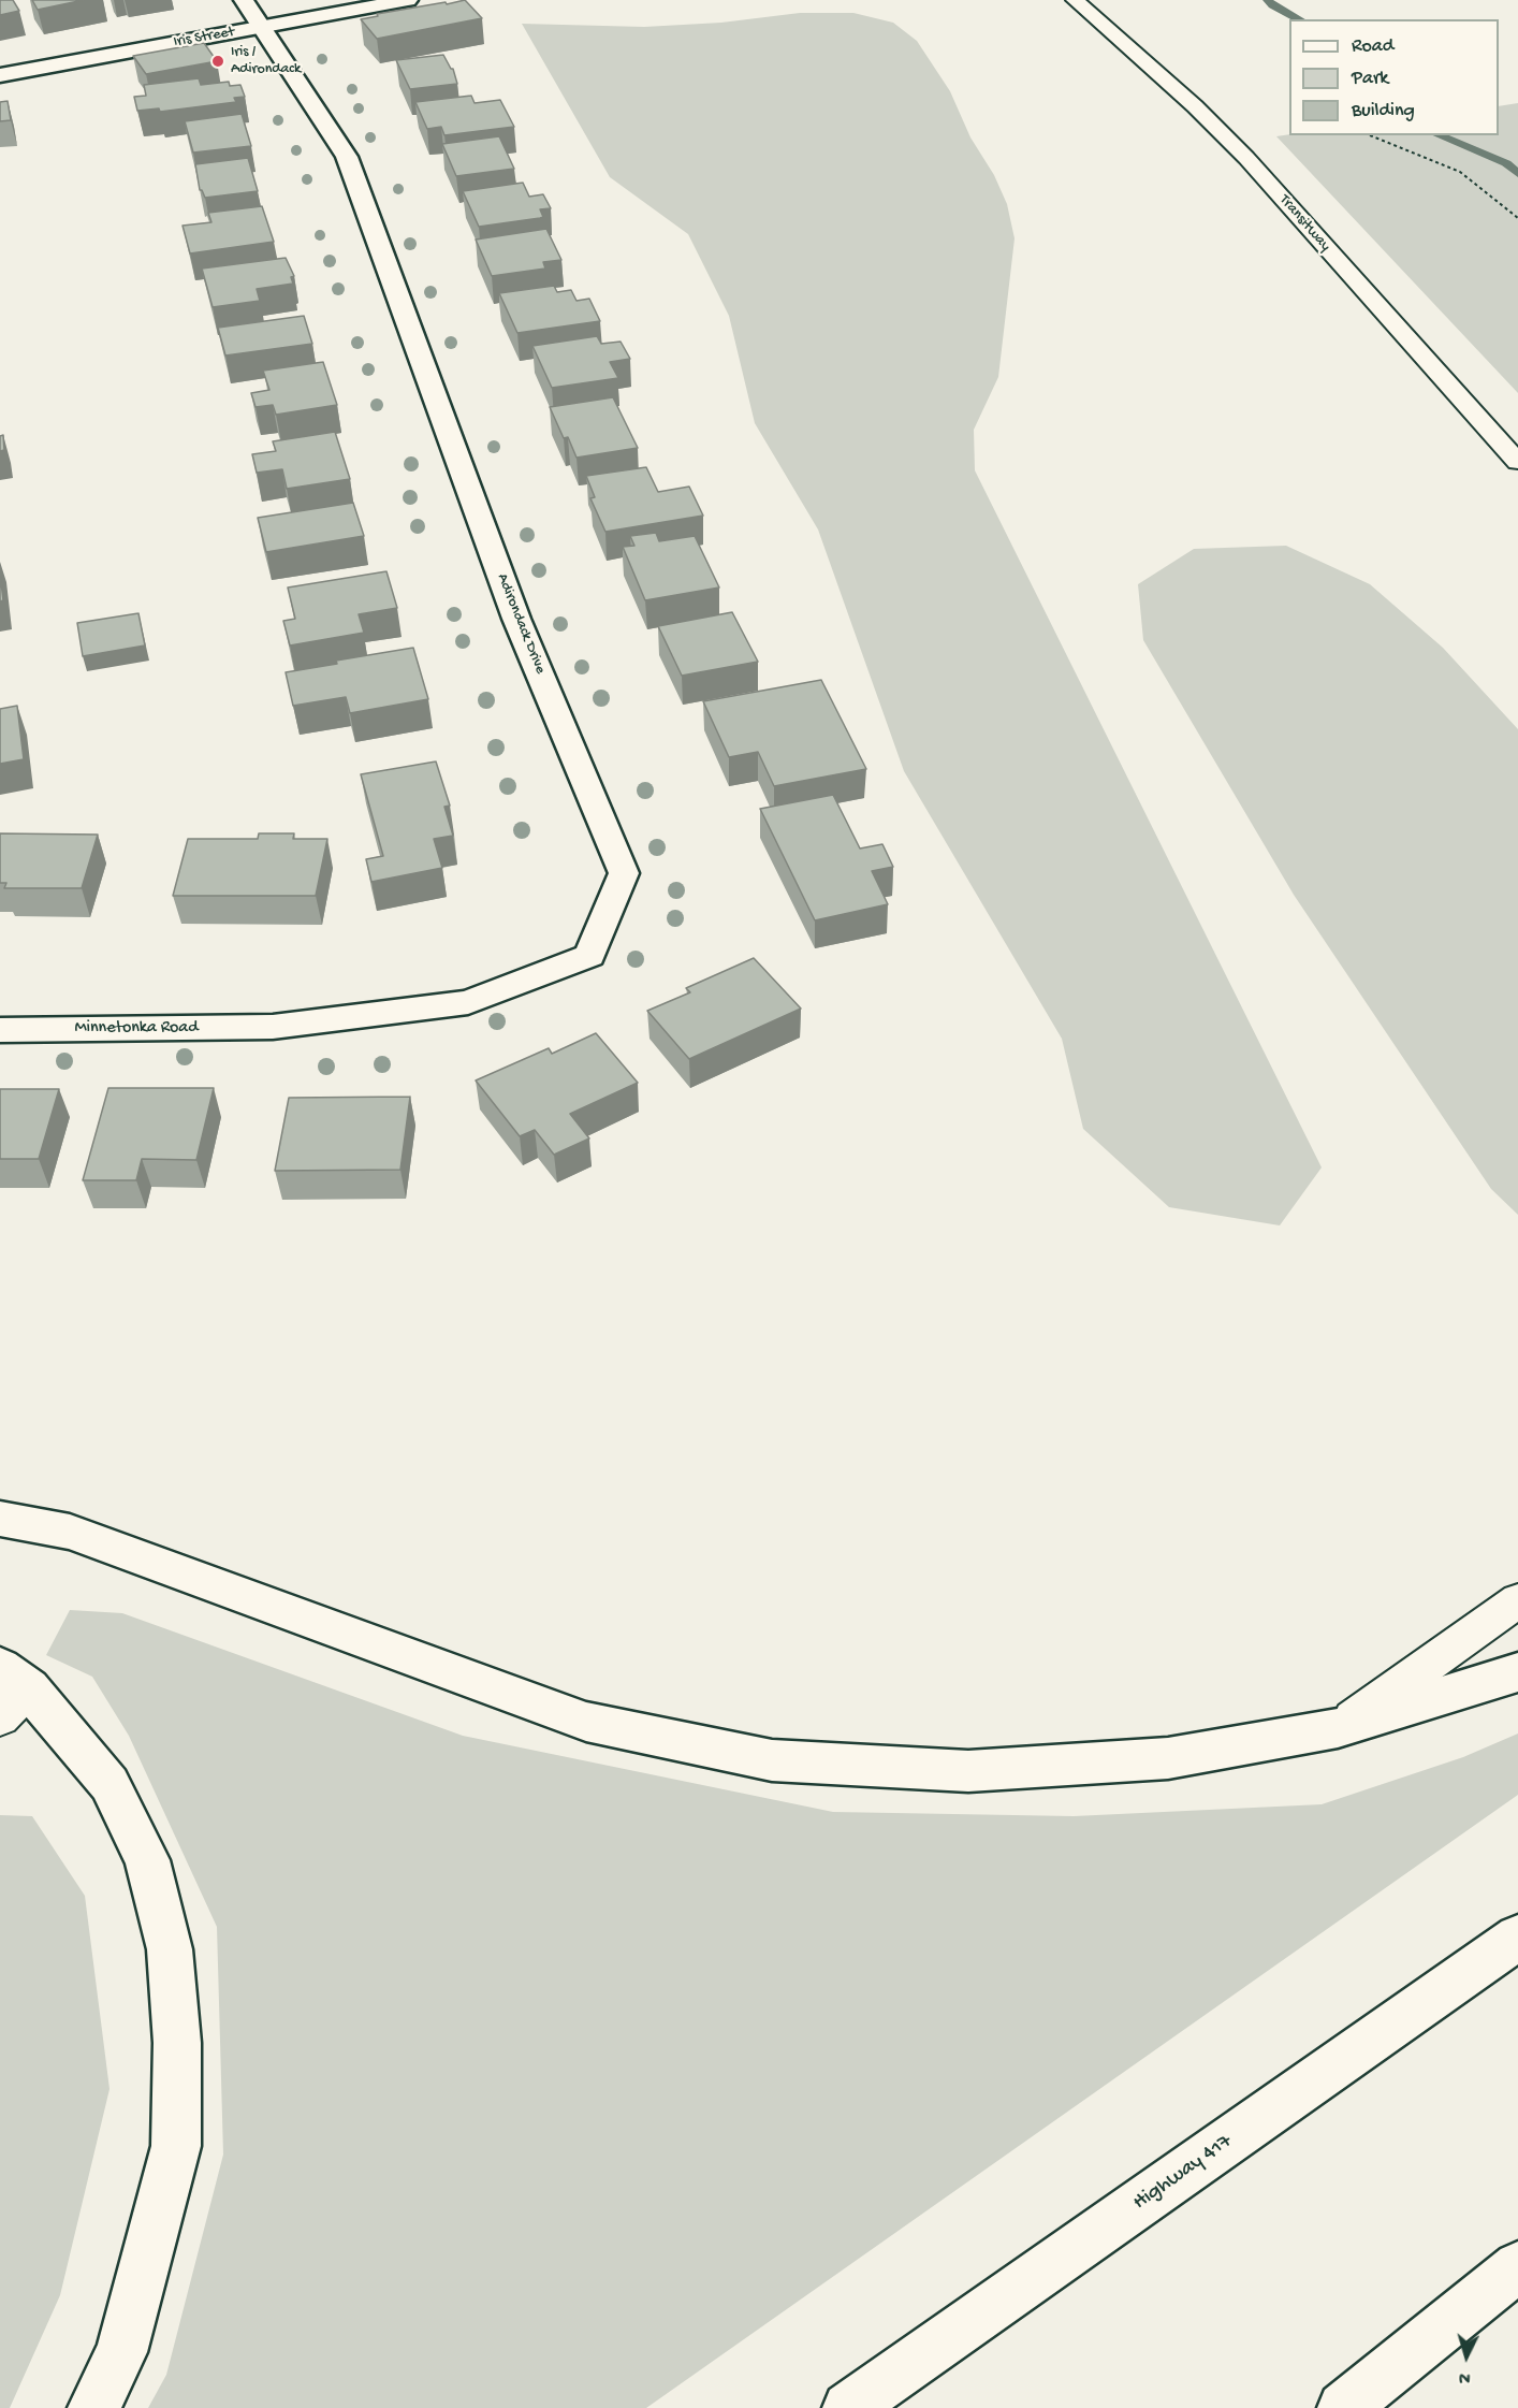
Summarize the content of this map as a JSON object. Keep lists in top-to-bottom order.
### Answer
{
  "streets": {
    "main road": [
      "Iris Street",
      "Adirondack Drive",
      "Minnetonka Road",
      "Highway 417"
    ],
    "lane": ["Transitway"]
  },
  "crossings": [
    ["Iris Street", "Adirondack Drive"],
    ["Adirondack Drive", "Minnetonka Road"]
  ],
  "places": ["Iris / Adirondack"],
  "legend": ["Road", "Park", "Building"],
  "north": "bottom"
}
